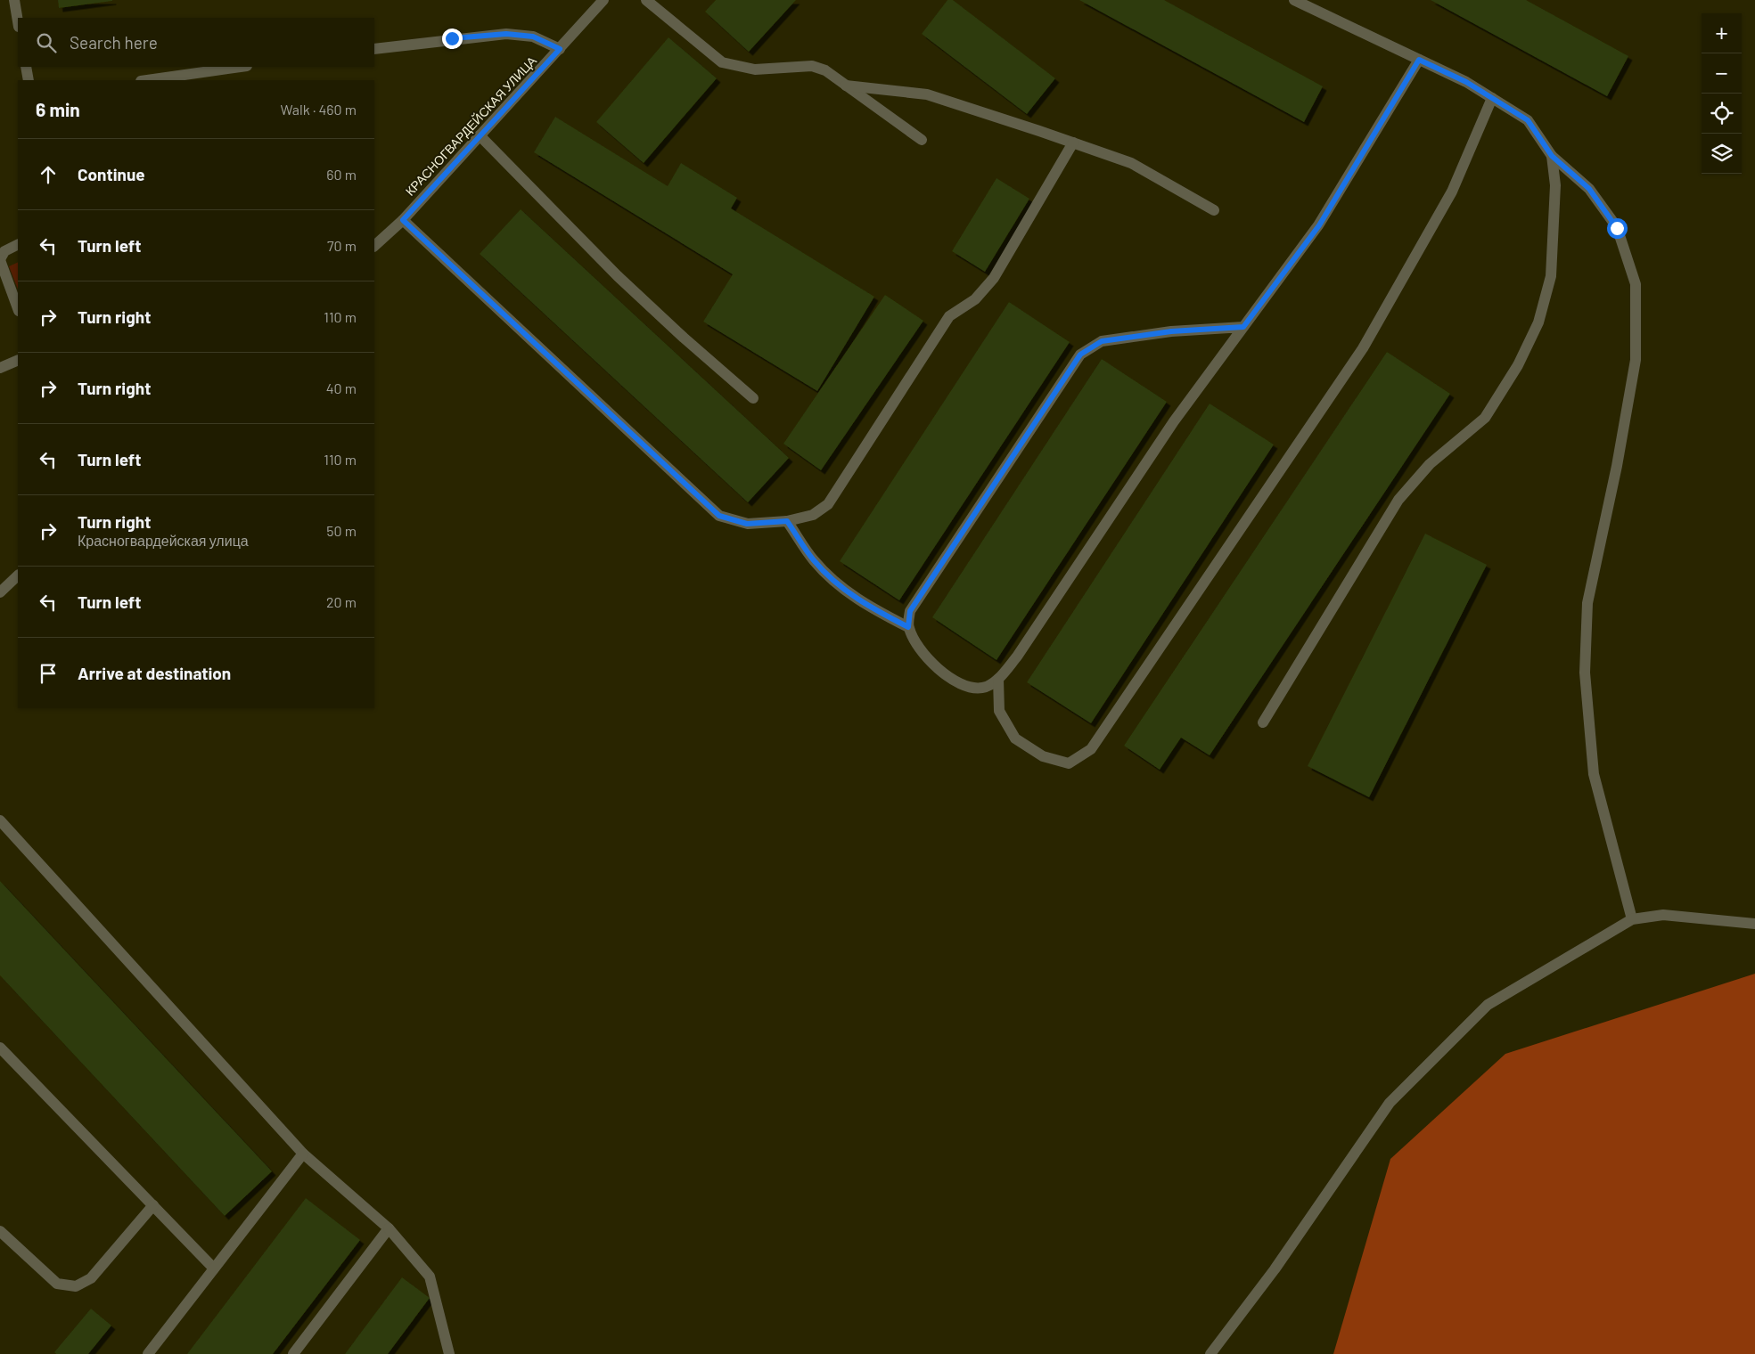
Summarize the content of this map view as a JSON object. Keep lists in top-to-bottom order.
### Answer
{
  "streets": {
    "street": ["КРАСНОГВАРДЕЙСКАЯ УЛИЦА"]
  },
  "page": {
    "map_buttons": ["+", "−"],
    "search": "Search here",
    "heading": ["6 min", "Walk · 460 m"],
    "list": [
      ["Continue", "60 m"],
      ["Turn left", "70 m"],
      ["Turn right", "110 m"],
      ["Turn right", "40 m"],
      ["Turn left", "110 m"],
      ["Turn right", "Красногвардейская улица", "50 m"],
      ["Turn left", "20 m"],
      "Arrive at destination"
    ]
  }
}
